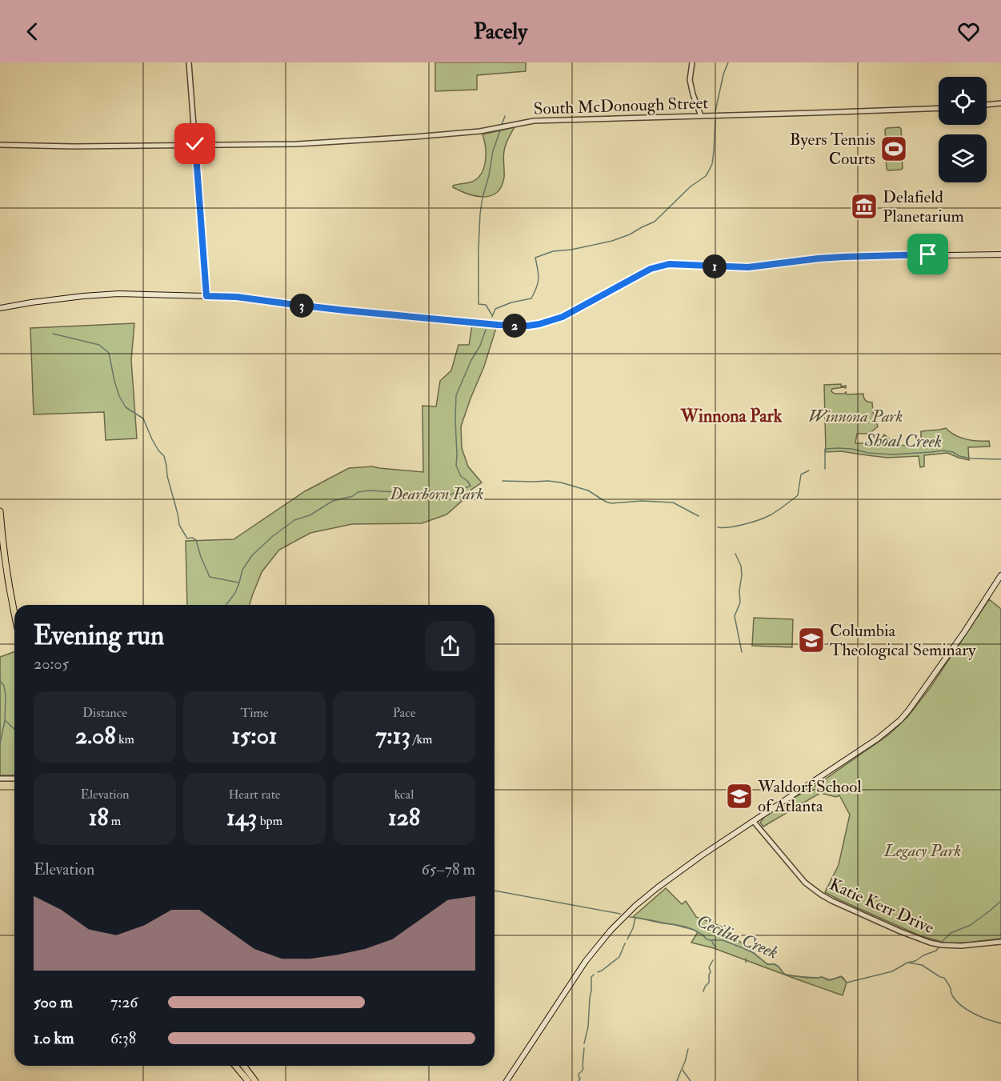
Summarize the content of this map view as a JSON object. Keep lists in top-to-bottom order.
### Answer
{
  "streets": {
    "street": ["South McDonough Street", "Katie Kerr Drive"]
  },
  "districts": ["Winnona Park"],
  "water": ["Shoal Creek", "Cecilia Creek"],
  "parks": ["Winnona Park", "Dearborn Park", "Legacy Park"],
  "places": {
    "sports": ["Byers Tennis Courts"],
    "museum": ["Delafield Planetarium"],
    "school or university": ["Columbia Theological Seminary", "Waldorf School of Atlanta"]
  },
  "page": {
    "header": "Pacely",
    "pins": ["1", "3", "2"],
    "heading": ["Evening run", "20:05"],
    "stats": [
      ["Distance", "2.08 km"],
      ["Time", "15:01"],
      ["Pace", "7:13 /km"],
      ["Elevation", "18 m"],
      ["Heart rate", "143 bpm"],
      ["kcal", "128"]
    ],
    "chart": ["Elevation", "65–78 m"],
    "list": [
      {
        "name": "500 m",
        "note": "7:26"
      },
      {
        "name": "1.0 km",
        "note": "6:38"
      }
    ]
  }
}
